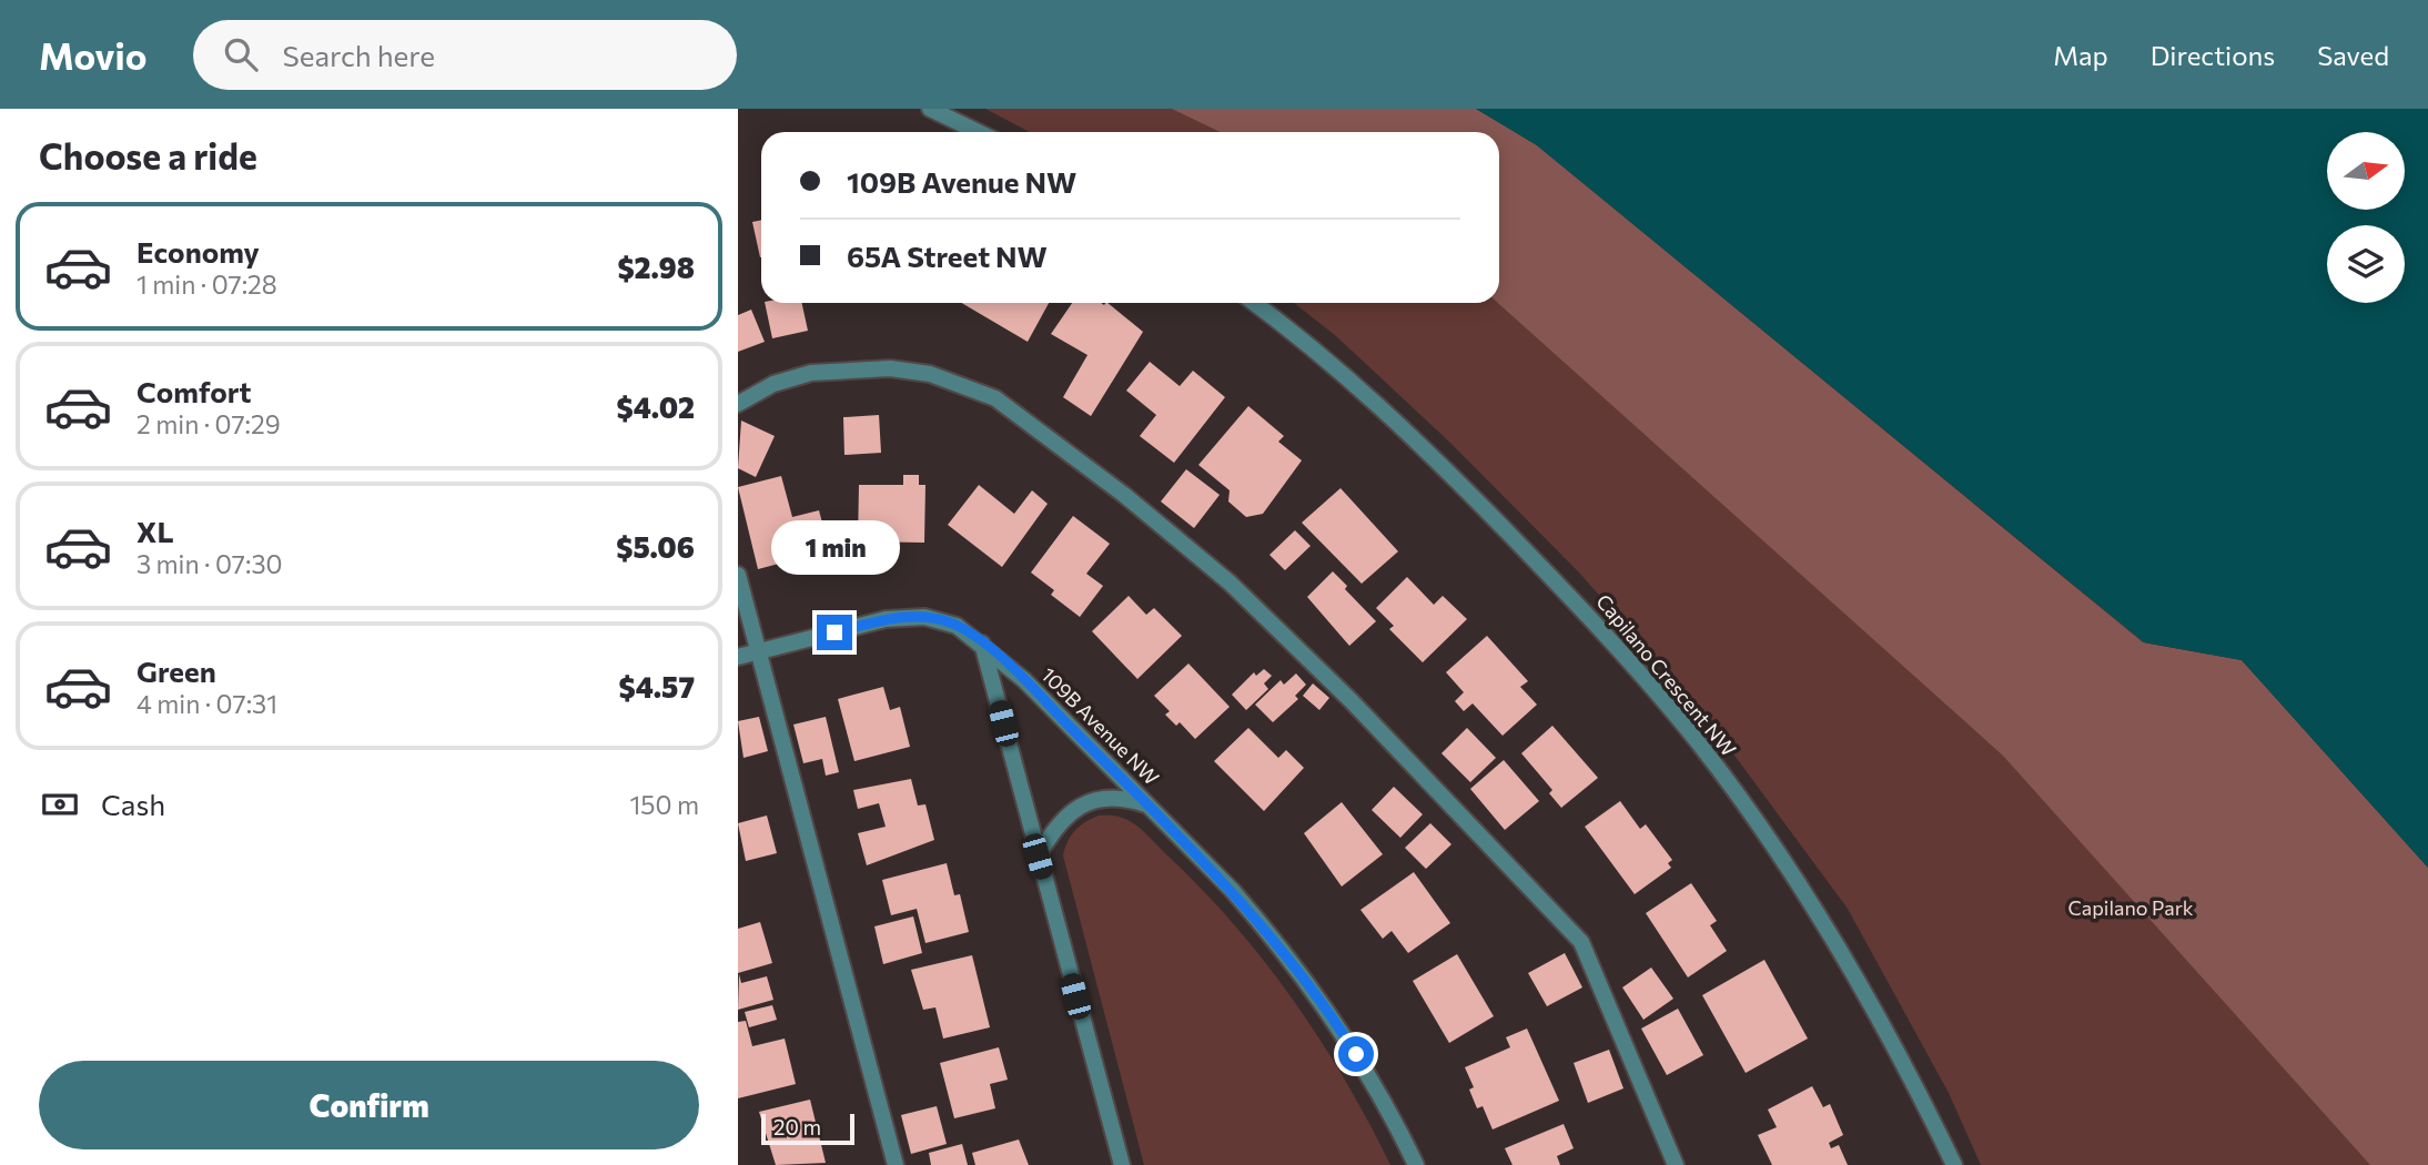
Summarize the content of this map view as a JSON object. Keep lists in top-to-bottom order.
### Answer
{
  "streets": {
    "street": ["Capilano Crescent NW", "109B Avenue NW"]
  },
  "parks": ["Capilano Park"],
  "scale_bar": "20 m",
  "north": "right",
  "page": {
    "header": "Movio",
    "search": "Search here",
    "nav": ["Map", "Directions", "Saved"],
    "heading": "Choose a ride",
    "banner": ["109B Avenue NW", "65A Street NW"],
    "list": [
      {
        "name": "Economy",
        "note": "1 min · 07:28",
        "value": "$2.98"
      },
      {
        "name": "Comfort",
        "note": "2 min · 07:29",
        "value": "$4.02"
      },
      {
        "name": "XL",
        "note": "3 min · 07:30",
        "value": "$5.06"
      },
      {
        "name": "Green",
        "note": "4 min · 07:31",
        "value": "$4.57"
      }
    ],
    "bubble": "1 min",
    "pay": ["Cash", "150 m"],
    "buttons": "Confirm",
    "scale": "20 m"
  }
}
